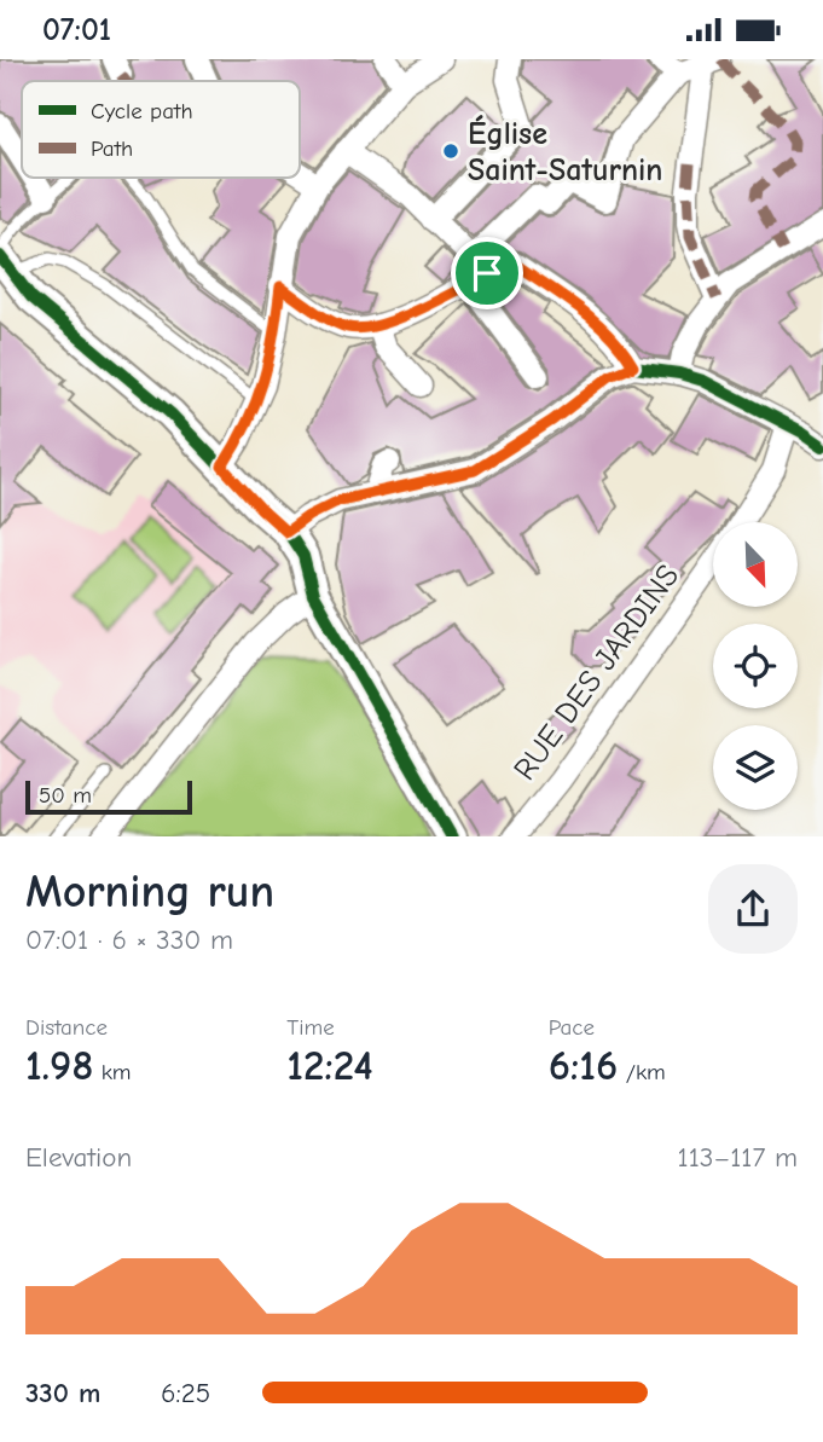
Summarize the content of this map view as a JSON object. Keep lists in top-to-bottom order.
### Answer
{
  "streets": {
    "street": ["RUE DES JARDINS"]
  },
  "places": ["Église Saint-Saturnin"],
  "legend": ["Cycle path", "Path"],
  "scale_bar": "50 m",
  "north": "bottom right",
  "page": {
    "status": "07:01",
    "scale": "50 m",
    "heading": ["Morning run", "07:01 · 6 × 330 m"],
    "stats": [
      ["Distance", "1.98 km"],
      ["Time", "12:24"],
      ["Pace", "6:16 /km"]
    ],
    "chart": ["Elevation", "113–117 m"],
    "list": [
      {
        "name": "330 m",
        "note": "6:25"
      }
    ]
  }
}
